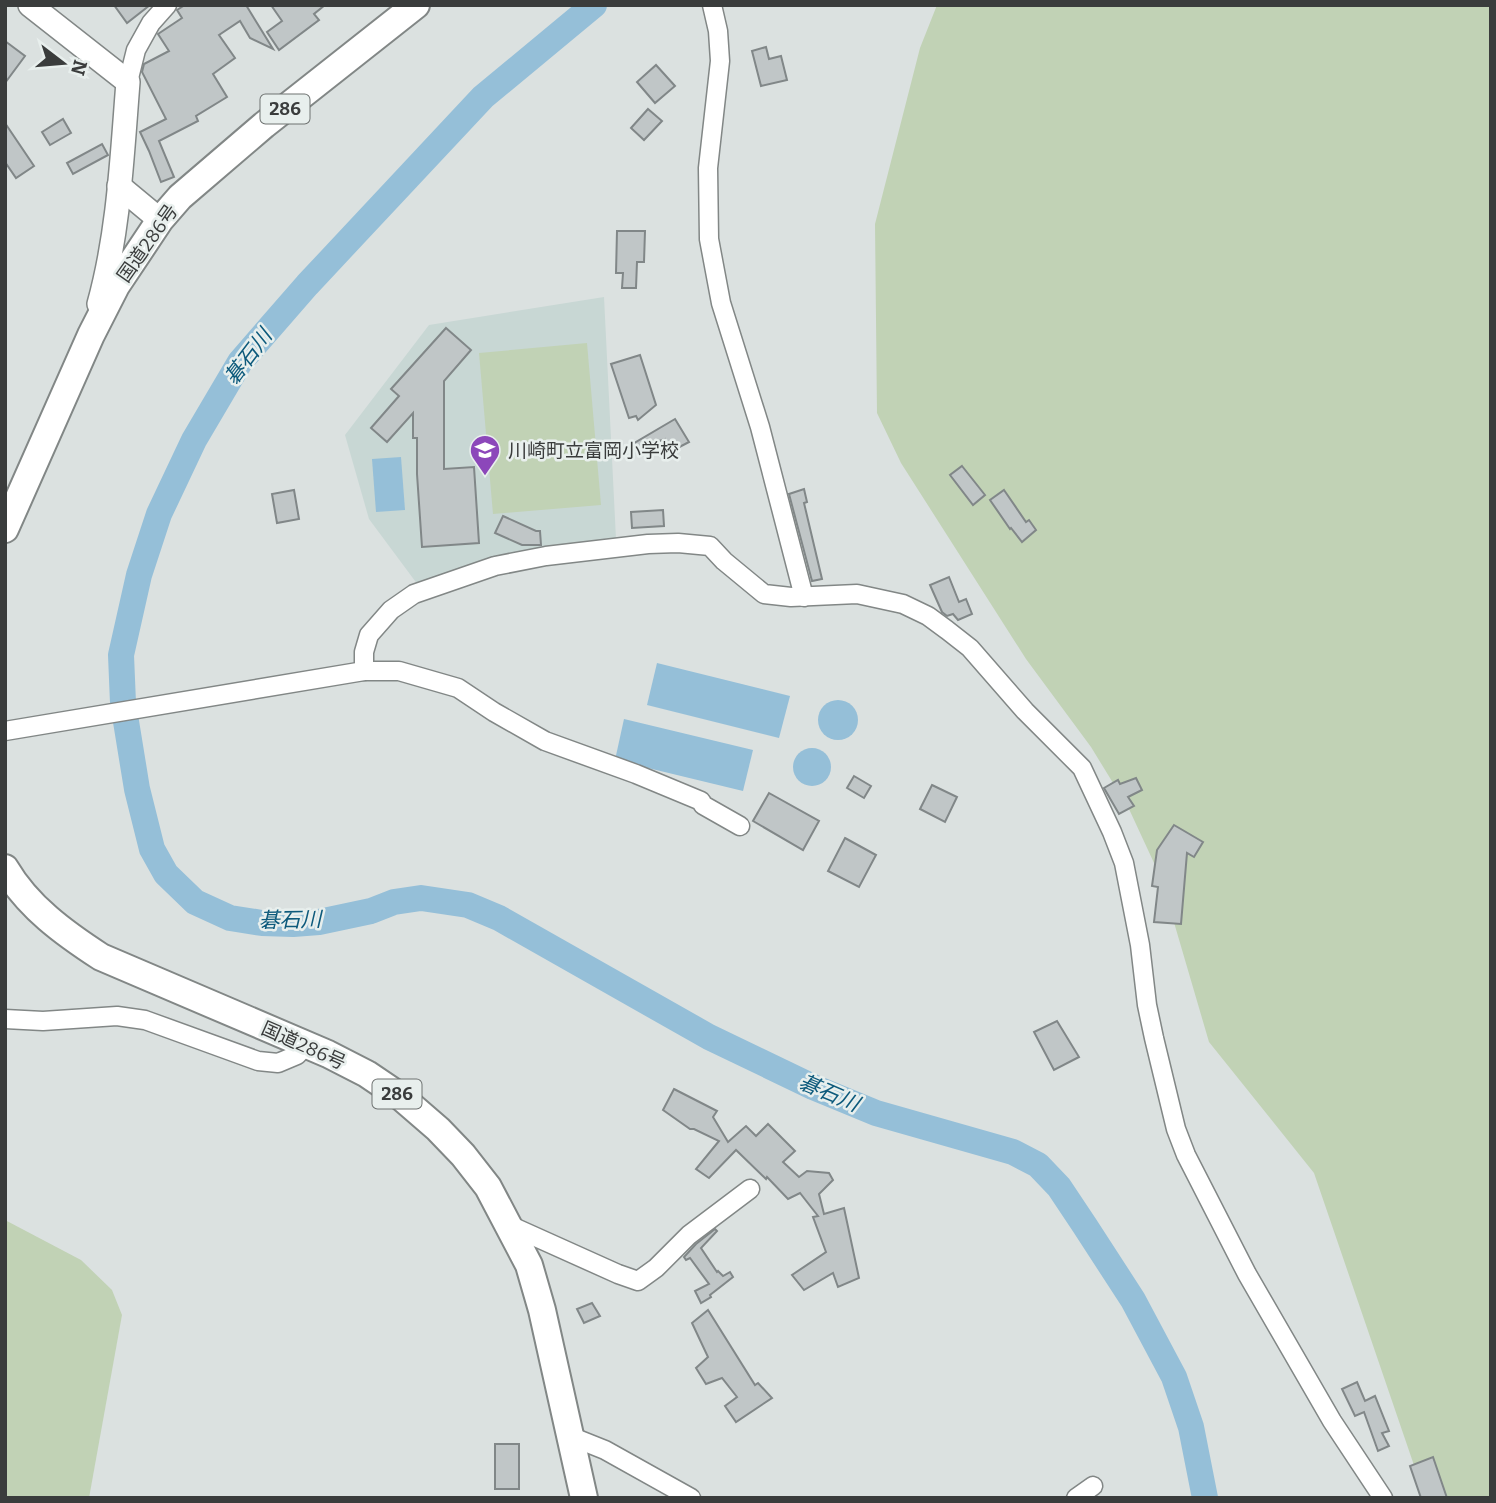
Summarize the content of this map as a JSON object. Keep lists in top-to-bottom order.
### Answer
{
  "streets": {
    "highway": ["286", "国道286号"]
  },
  "water": ["碁石川"],
  "places": {
    "school or university": ["川崎町立富岡小学校"]
  },
  "north": "right"
}
